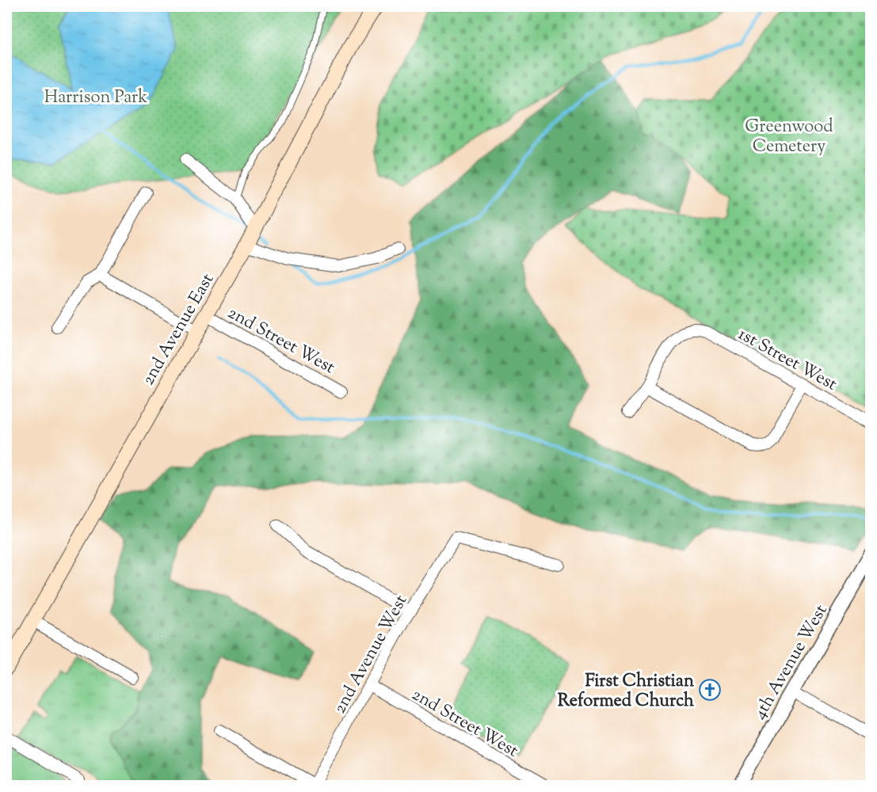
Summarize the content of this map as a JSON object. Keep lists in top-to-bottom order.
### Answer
{
  "streets": {
    "main road": ["2nd Avenue East"],
    "street": [
      "2nd Street West",
      "1st Street West",
      "2nd Avenue West",
      "4th Avenue West"
    ]
  },
  "crossings": [
    ["2nd Avenue East", "2nd Street West"],
    ["2nd Street West", "2nd Avenue West"]
  ],
  "parks": ["Harrison Park", "Greenwood Cemetery"],
  "places": {
    "church": ["First Christian Reformed Church"]
  }
}
